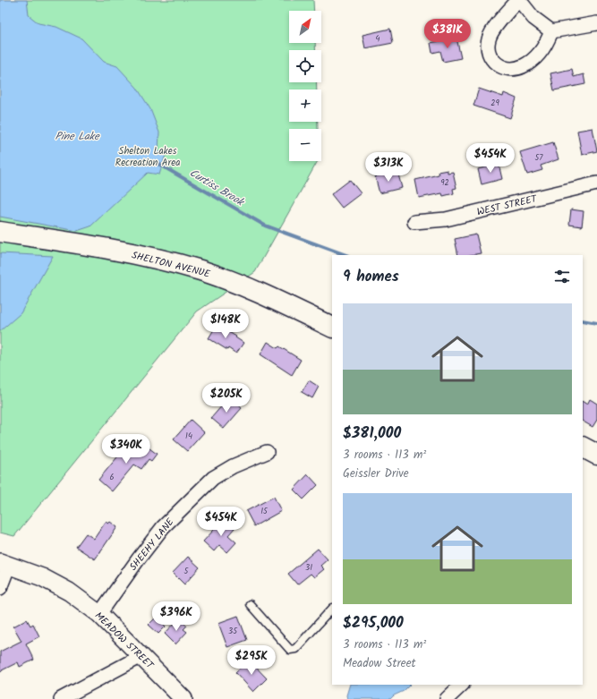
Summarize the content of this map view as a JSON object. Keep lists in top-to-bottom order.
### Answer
{
  "streets": {
    "main road": ["SHELTON AVENUE"],
    "street": ["WEST STREET", "SHEEHY LANE", "MEADOW STREET"]
  },
  "crossings": [
    ["SHEEHY LANE", "MEADOW STREET"]
  ],
  "water": ["Pine Lake", "Curtiss Brook"],
  "parks": ["Shelton Lakes Recreation Area"],
  "house_numbers": [
    "4",
    "29",
    "57",
    "92",
    "14",
    "6",
    "15",
    "31",
    "5",
    "35"
  ],
  "north": "top right",
  "page": {
    "map_buttons": ["+", "−"],
    "price": [
      "$381K",
      "$454K",
      "$313K",
      "$148K",
      "$205K",
      "$340K",
      "$454K",
      "$396K",
      "$295K"
    ],
    "heading": "9 homes",
    "list": [
      {
        "name": "$381,000",
        "note": "3 rooms · 113 m² · Geissler Drive"
      },
      {
        "name": "$295,000",
        "note": "3 rooms · 113 m² · Meadow Street"
      }
    ]
  }
}
